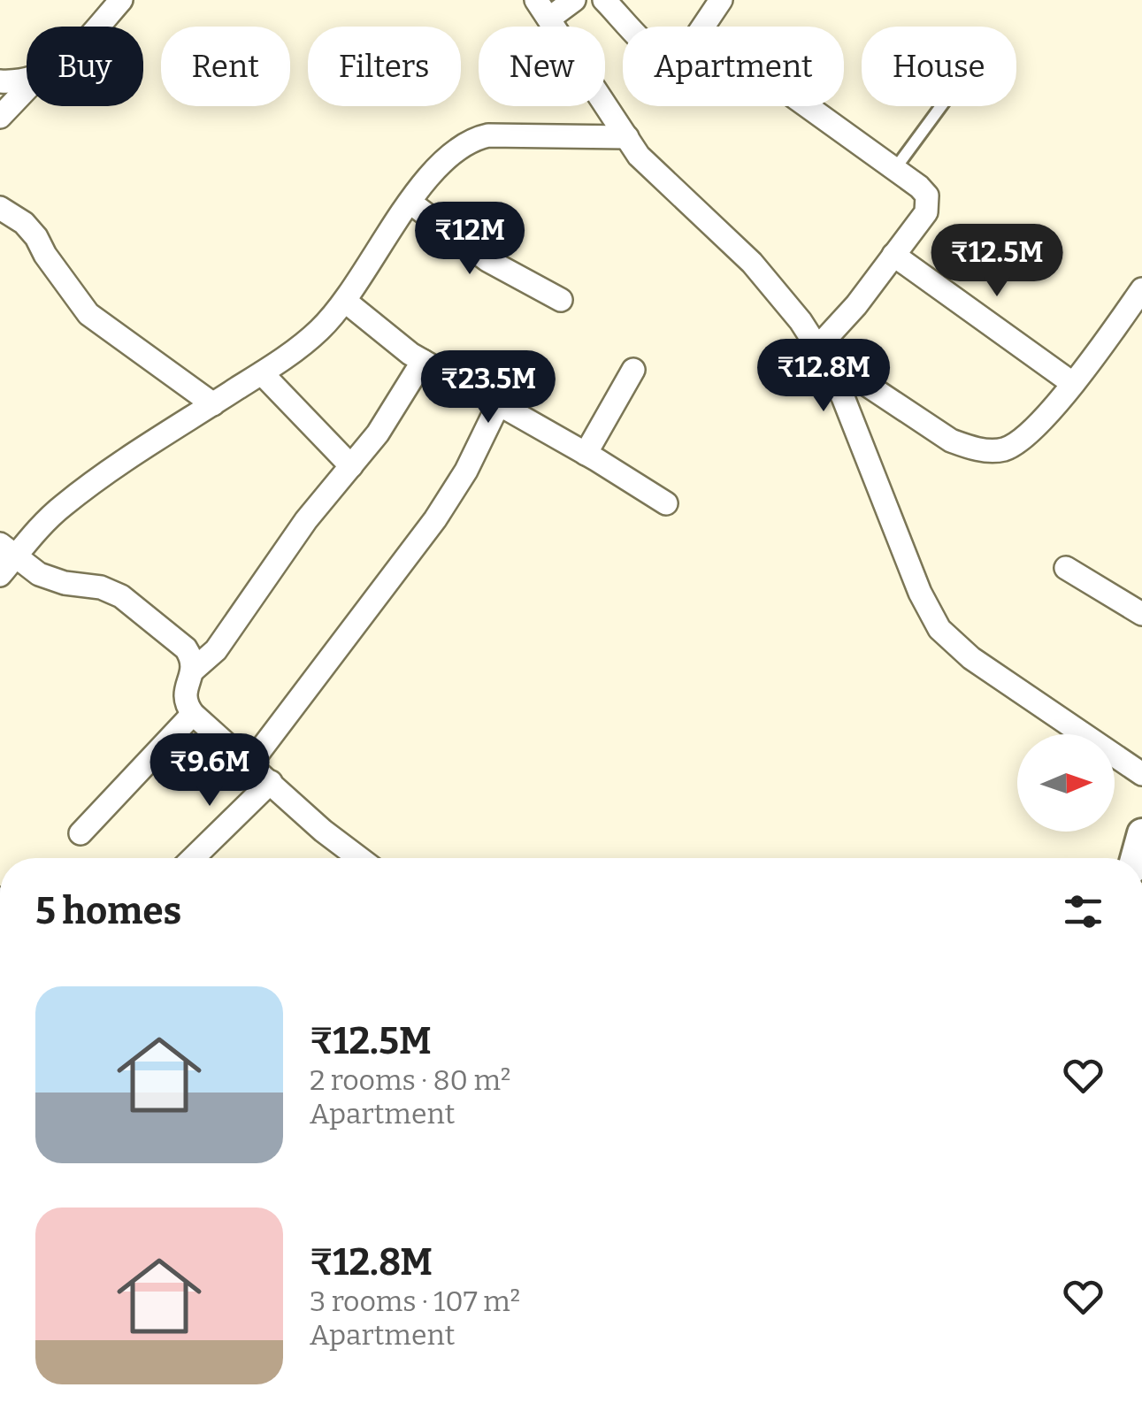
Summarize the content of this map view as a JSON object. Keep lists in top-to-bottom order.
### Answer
{
  "north": "right",
  "page": {
    "chip": [
      "Buy",
      "Rent",
      "Filters",
      "New",
      "Apartment",
      "House"
    ],
    "price": [
      "₹12M",
      "₹12.5M",
      "₹12.8M",
      "₹23.5M",
      "₹9.6M"
    ],
    "heading": "5 homes",
    "list": [
      {
        "name": "₹12.5M",
        "note": "2 rooms · 80 m² · Apartment"
      },
      {
        "name": "₹12.8M",
        "note": "3 rooms · 107 m² · Apartment"
      }
    ]
  }
}
